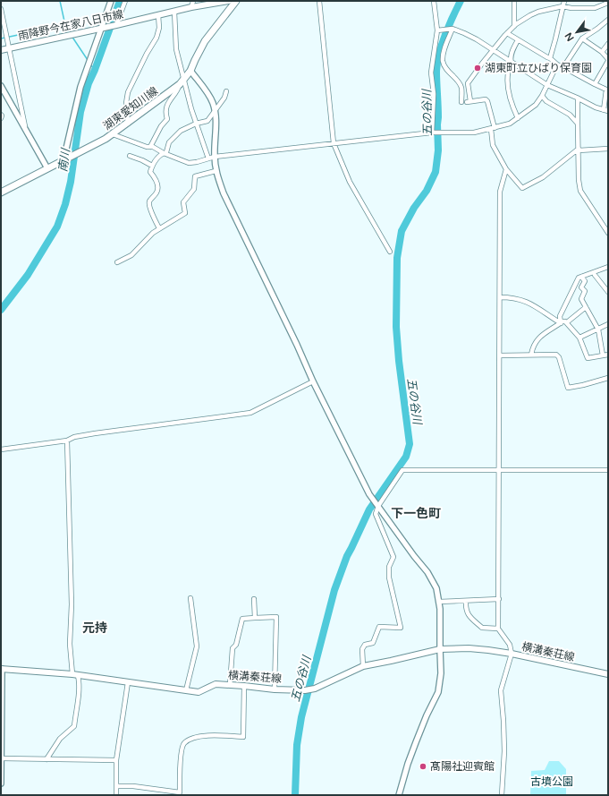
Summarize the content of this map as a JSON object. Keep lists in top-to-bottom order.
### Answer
{
  "streets": {
    "main road": ["雨降野今在家八日市線", "湖東愛知川線", "横溝秦荘線"]
  },
  "districts": ["下一色町", "元持"],
  "water": ["五の谷川", "南川"],
  "parks": ["古墳公園"],
  "places": ["湖東町立ひばり保育園", "髙陽社迎賓館"],
  "north": "bottom left"
}
